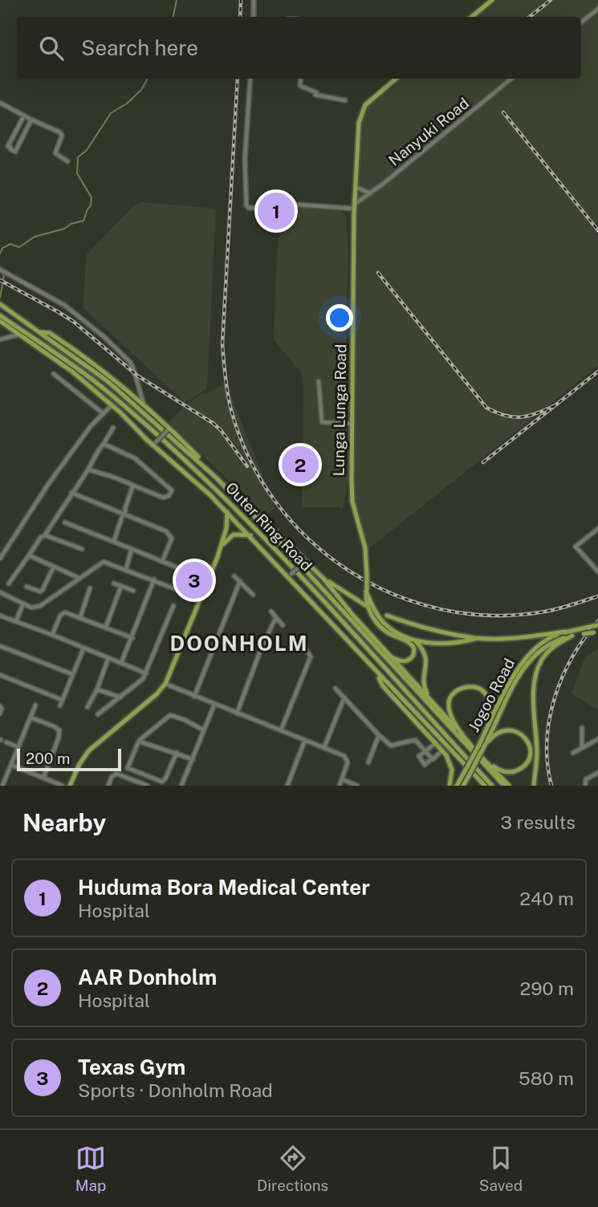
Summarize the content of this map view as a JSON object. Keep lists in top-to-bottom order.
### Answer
{
  "streets": {
    "main road": ["Lunga Lunga Road", "Outer Ring Road", "Jogoo Road"],
    "street": ["Nanyuki Road"]
  },
  "crossings": [
    ["Nanyuki Road", "Lunga Lunga Road"],
    ["Lunga Lunga Road", "Outer Ring Road"]
  ],
  "districts": ["DOONHOLM"],
  "scale_bar": "200 m",
  "page": {
    "search": "Search here",
    "pins": ["1", "2", "3"],
    "scale": "200 m",
    "heading": ["Nearby", "3 results"],
    "list": [
      {
        "mark": "1",
        "name": "Huduma Bora Medical Center",
        "note": "Hospital",
        "value": "240 m"
      },
      {
        "mark": "2",
        "name": "AAR Donholm",
        "note": "Hospital",
        "value": "290 m"
      },
      {
        "mark": "3",
        "name": "Texas Gym",
        "note": "Sports · Donholm Road",
        "value": "580 m"
      }
    ],
    "nav": ["Map", "Directions", "Saved"]
  }
}
